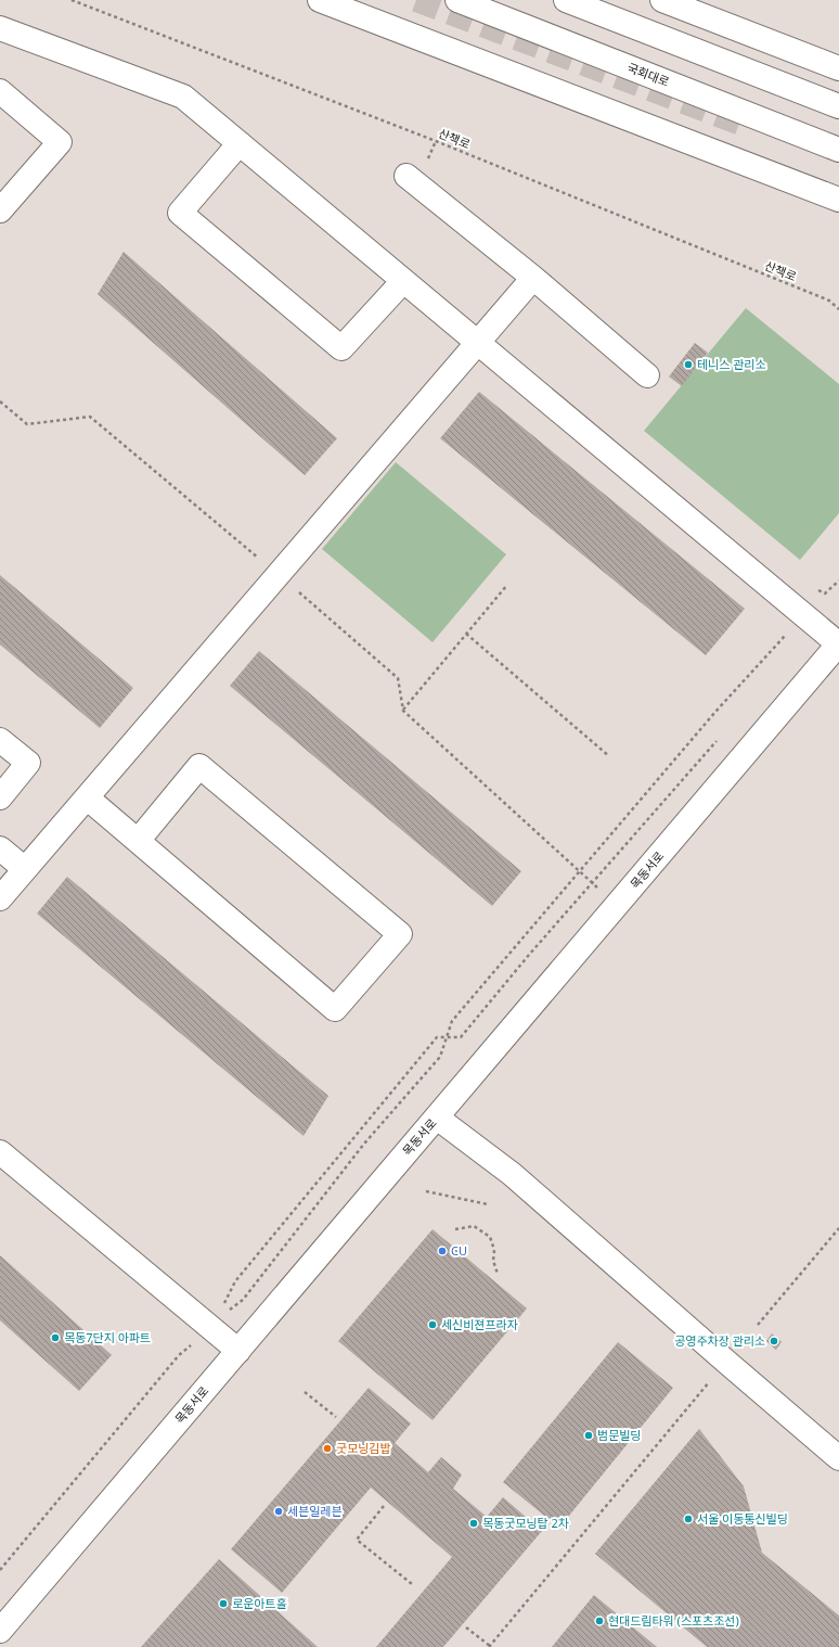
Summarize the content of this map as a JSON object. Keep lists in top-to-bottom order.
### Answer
{
  "streets": {
    "main road": ["국회대로", "목동서로"],
    "path": ["산책로"]
  },
  "places": [
    "테니스 관리소",
    "CU",
    "세신비젼프라자",
    "목동7단지 아파트",
    "공영주차장 관리소",
    "범문빌딩",
    "굿모닝김밥",
    "세븐일레븐",
    "서울 이동통신빌딩",
    "목동굿모닝탑 2차",
    "로운아트홀",
    "현대드림타워 (스포츠조선)"
  ]
}
